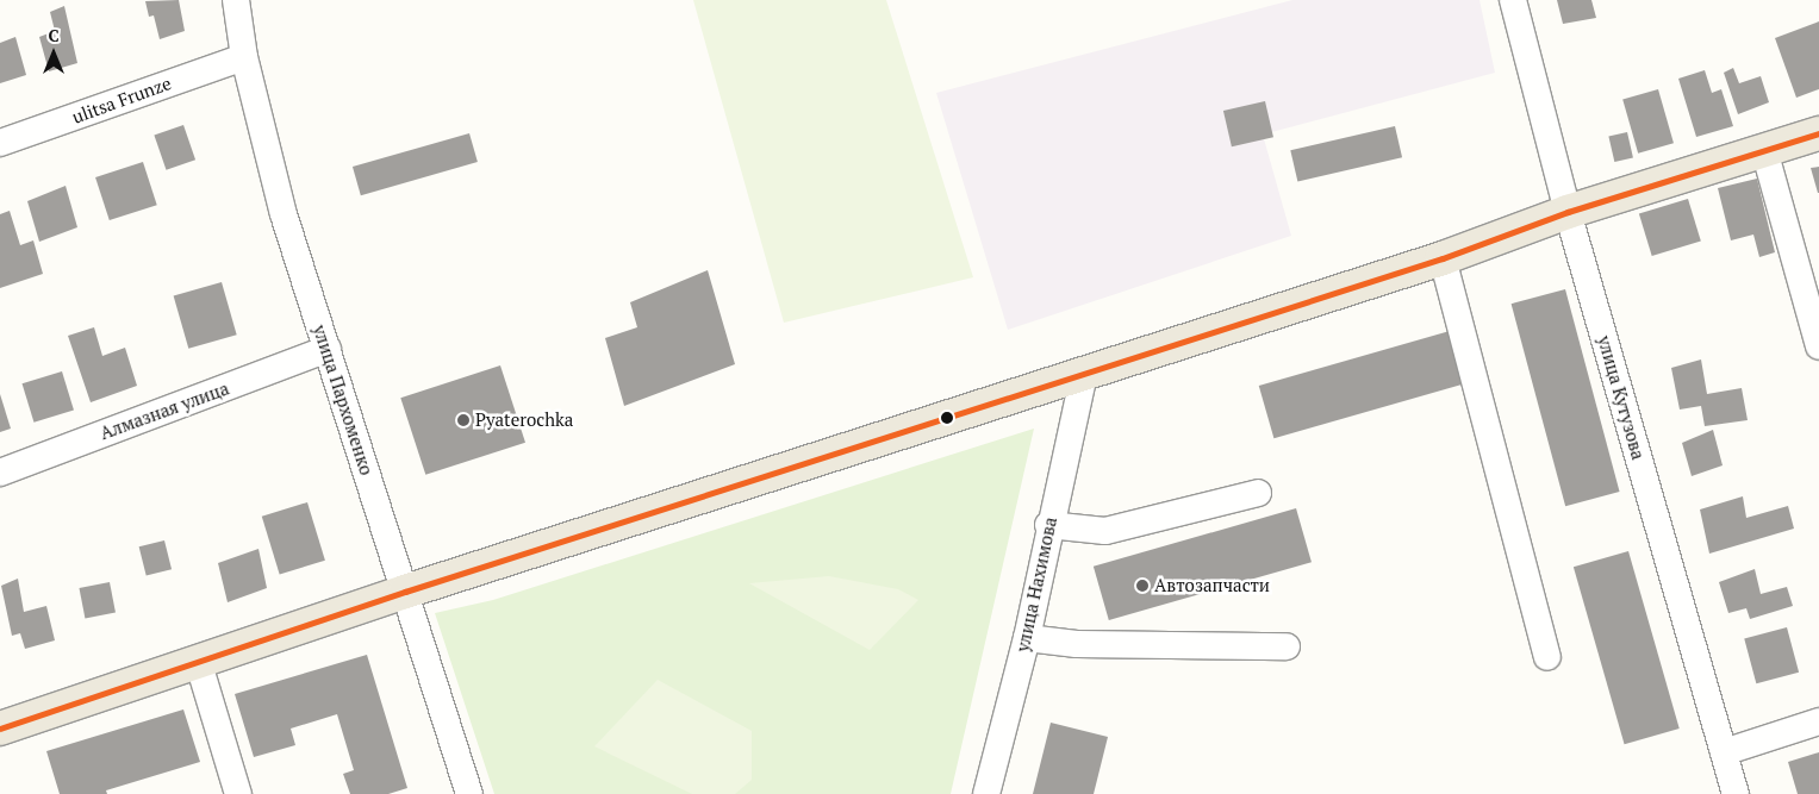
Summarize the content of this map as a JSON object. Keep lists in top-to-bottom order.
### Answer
{
  "streets": {
    "street": [
      "ulitsa Frunze",
      "улица Кутузова",
      "улица Пархоменко",
      "Алмазная улица",
      "улица Нахимова"
    ]
  },
  "crossings": [
    ["ulitsa Frunze", "улица Пархоменко"],
    ["улица Пархоменко", "Алмазная улица"]
  ],
  "places": ["Pyaterochka", "Автозапчасти"],
  "north": "top"
}
